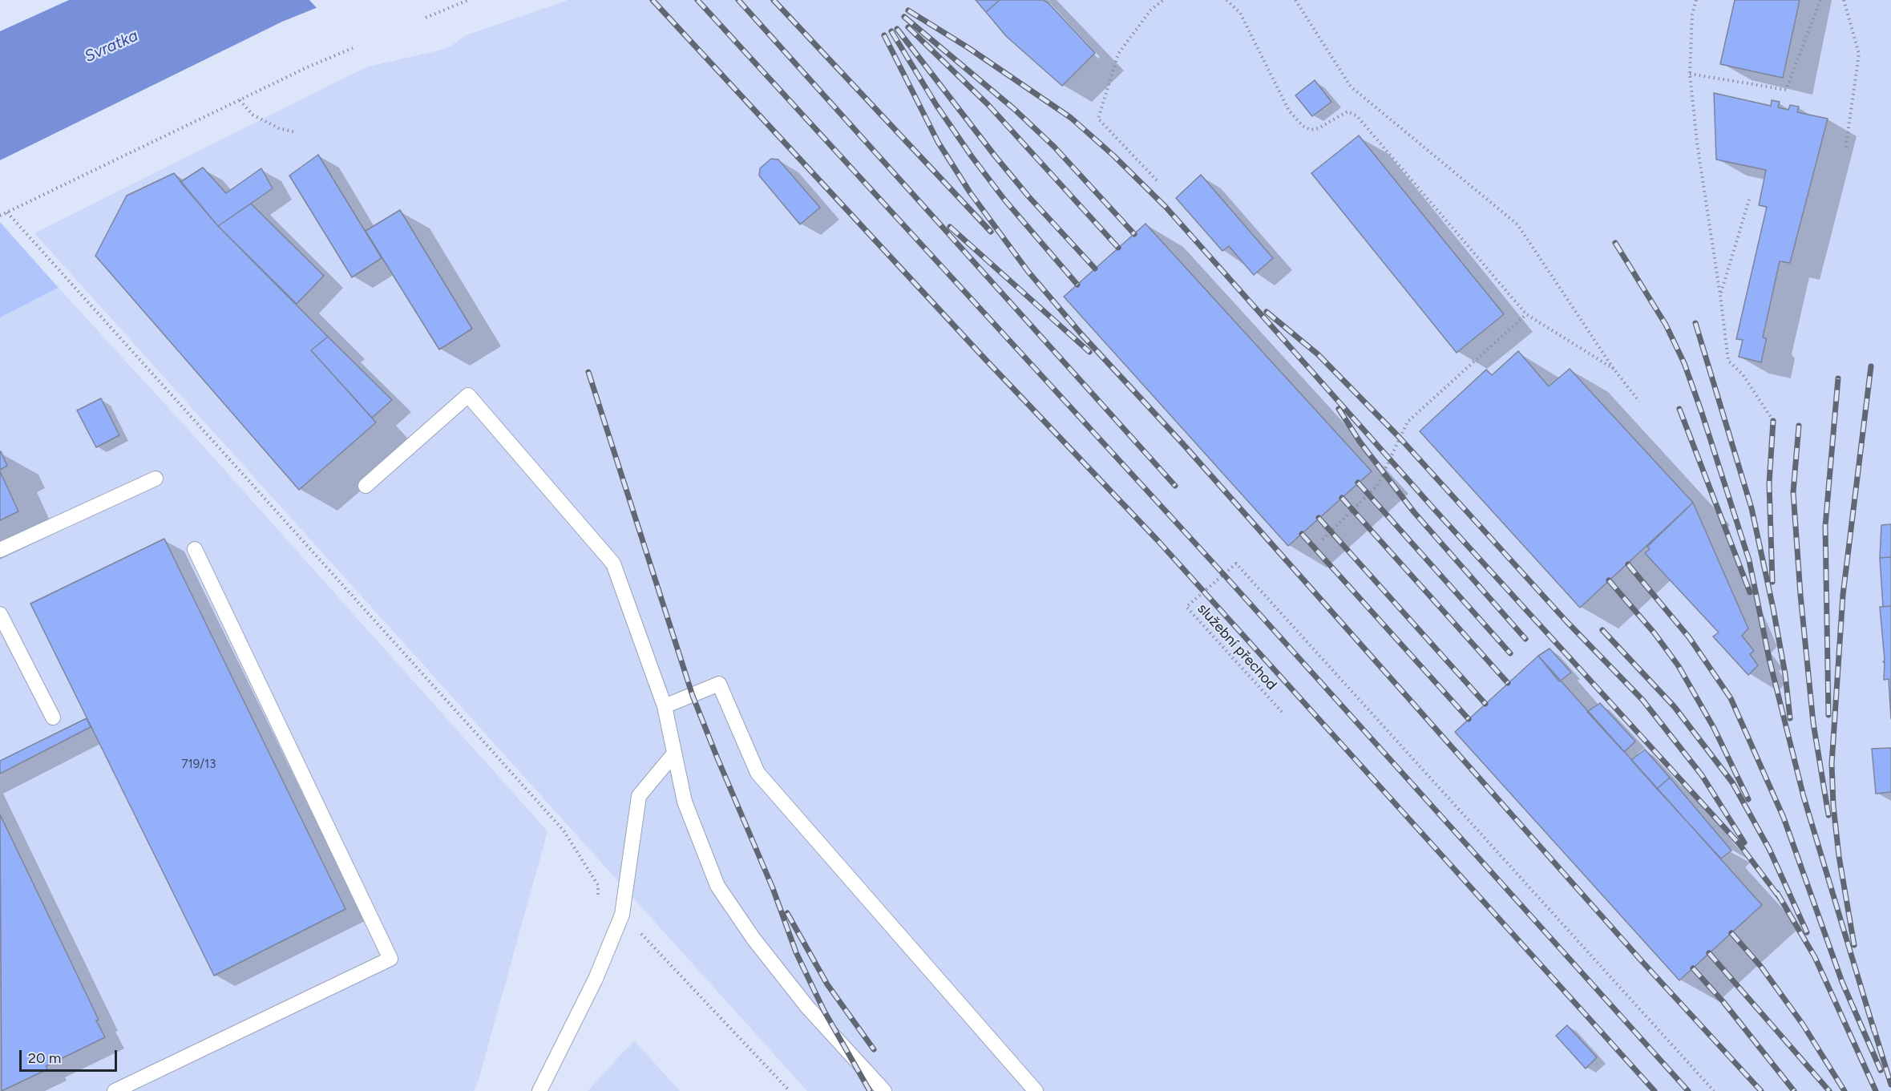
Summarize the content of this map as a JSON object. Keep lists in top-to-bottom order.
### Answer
{
  "streets": {
    "path": ["služební přechod"]
  },
  "water": ["Svratka"],
  "house_numbers": ["719/13"],
  "scale_bar": "20 m"
}
